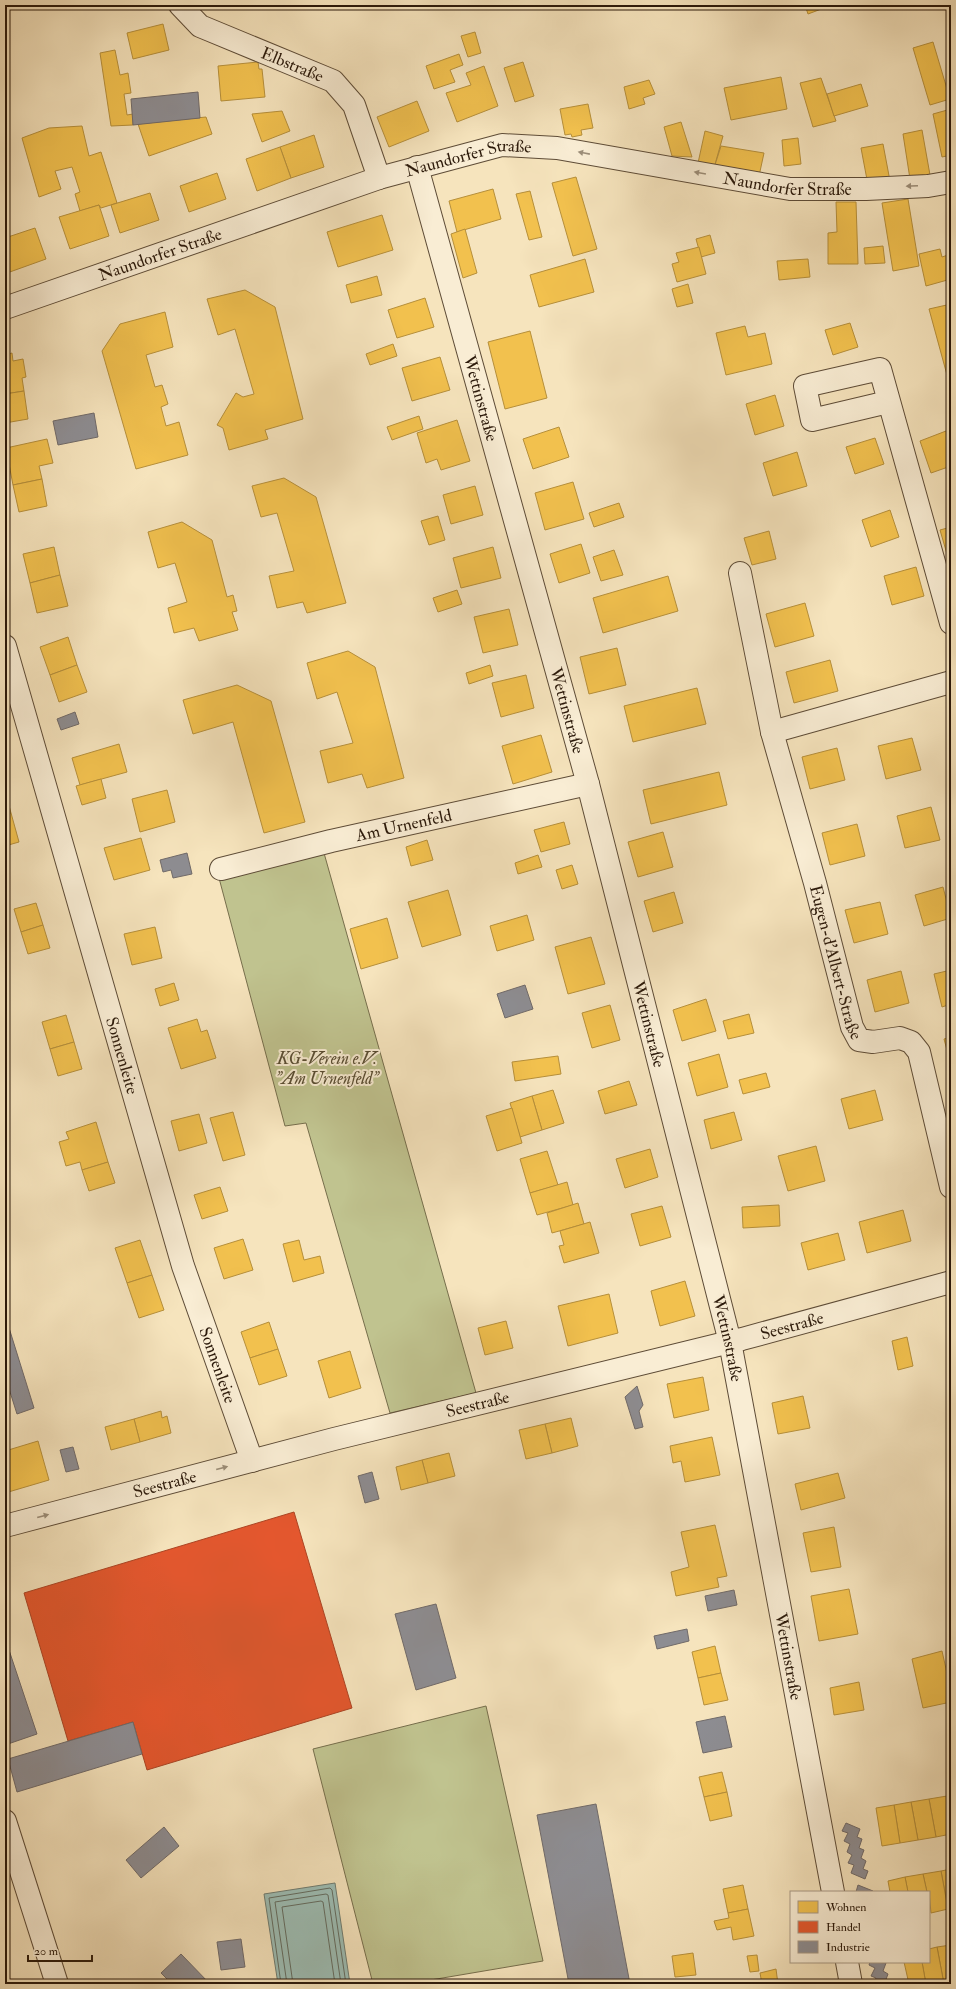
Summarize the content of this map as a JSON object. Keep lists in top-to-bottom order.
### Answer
{
  "streets": {
    "street": [
      "Elbstraße",
      "Naundorfer Straße",
      "Wettinstraße",
      "Am Urnenfeld",
      "Eugen-d'Albert-Straße",
      "Sonnenleite",
      "Seestraße"
    ]
  },
  "crossings": [
    ["Elbstraße", "Naundorfer Straße"],
    ["Naundorfer Straße", "Wettinstraße"],
    ["Wettinstraße", "Am Urnenfeld"],
    ["Wettinstraße", "Seestraße"],
    ["Sonnenleite", "Seestraße"]
  ],
  "one_way": ["Naundorfer Straße"],
  "parks": ["KG-Verein e.V. \"Am Urnenfeld\""],
  "legend": ["Wohnen", "Handel", "Industrie"],
  "scale_bar": "20 m"
}
